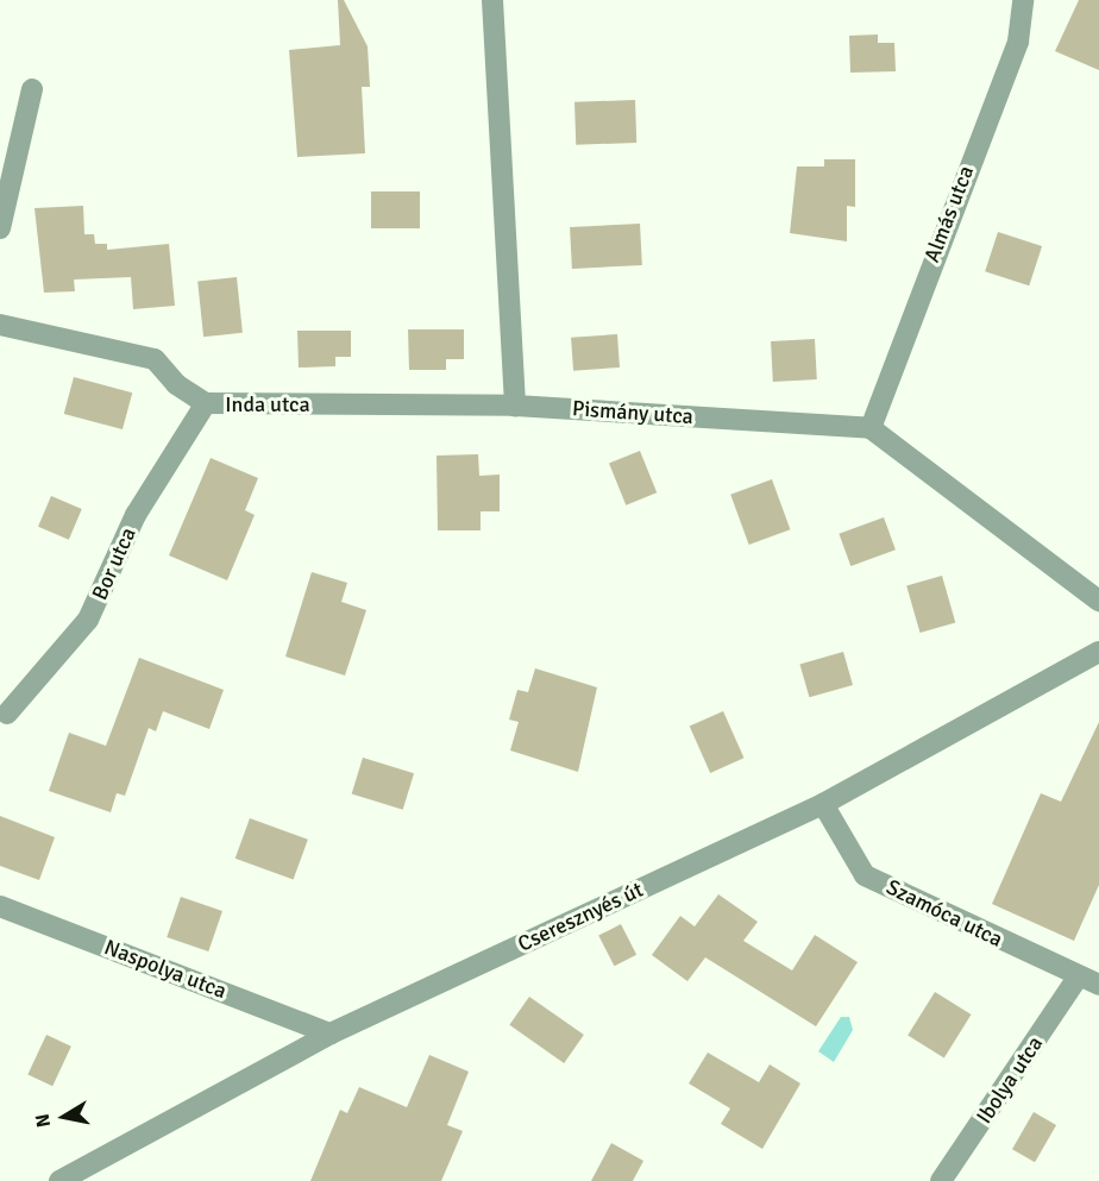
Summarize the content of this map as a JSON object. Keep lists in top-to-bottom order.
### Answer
{
  "streets": {
    "street": [
      "Almás utca",
      "Inda utca",
      "Pismány utca",
      "Bor utca",
      "Szamóca utca",
      "Cseresznyés út",
      "Naspolya utca",
      "Ibolya utca"
    ]
  },
  "crossings": [
    ["Almás utca", "Pismány utca"],
    ["Inda utca", "Pismány utca"],
    ["Inda utca", "Bor utca"],
    ["Szamóca utca", "Cseresznyés út"],
    ["Szamóca utca", "Ibolya utca"],
    ["Cseresznyés út", "Naspolya utca"]
  ],
  "north": "left"
}
